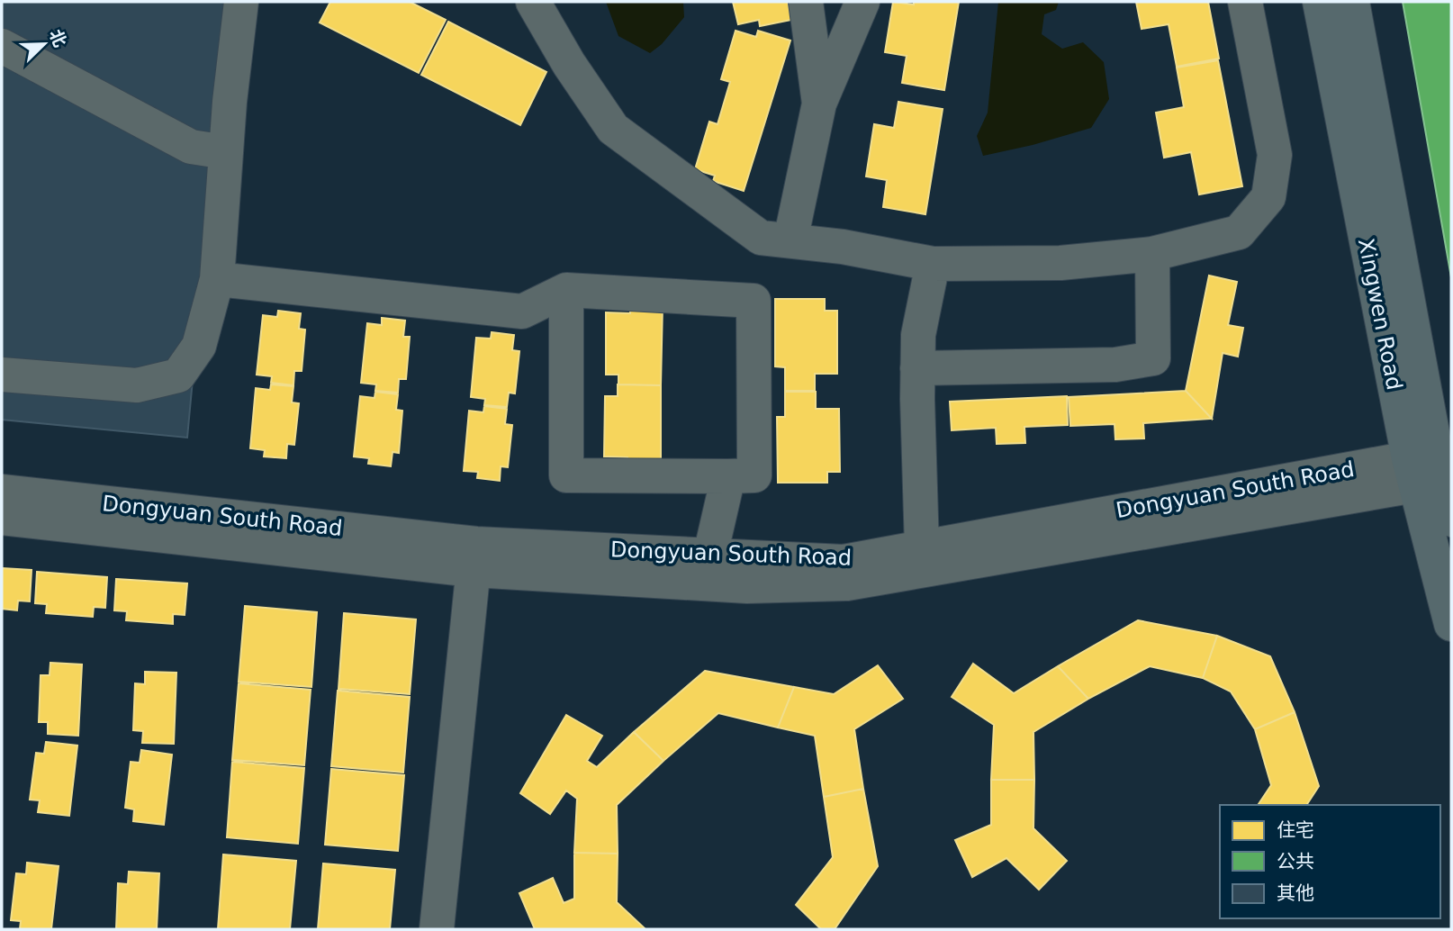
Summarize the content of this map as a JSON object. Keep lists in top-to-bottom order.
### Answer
{
  "streets": {
    "main road": ["Xingwen Road"],
    "street": ["Dongyuan South Road"]
  },
  "crossings": [
    ["Xingwen Road", "Dongyuan South Road"]
  ],
  "legend": ["住宅", "公共", "其他"],
  "north": "top right"
}
